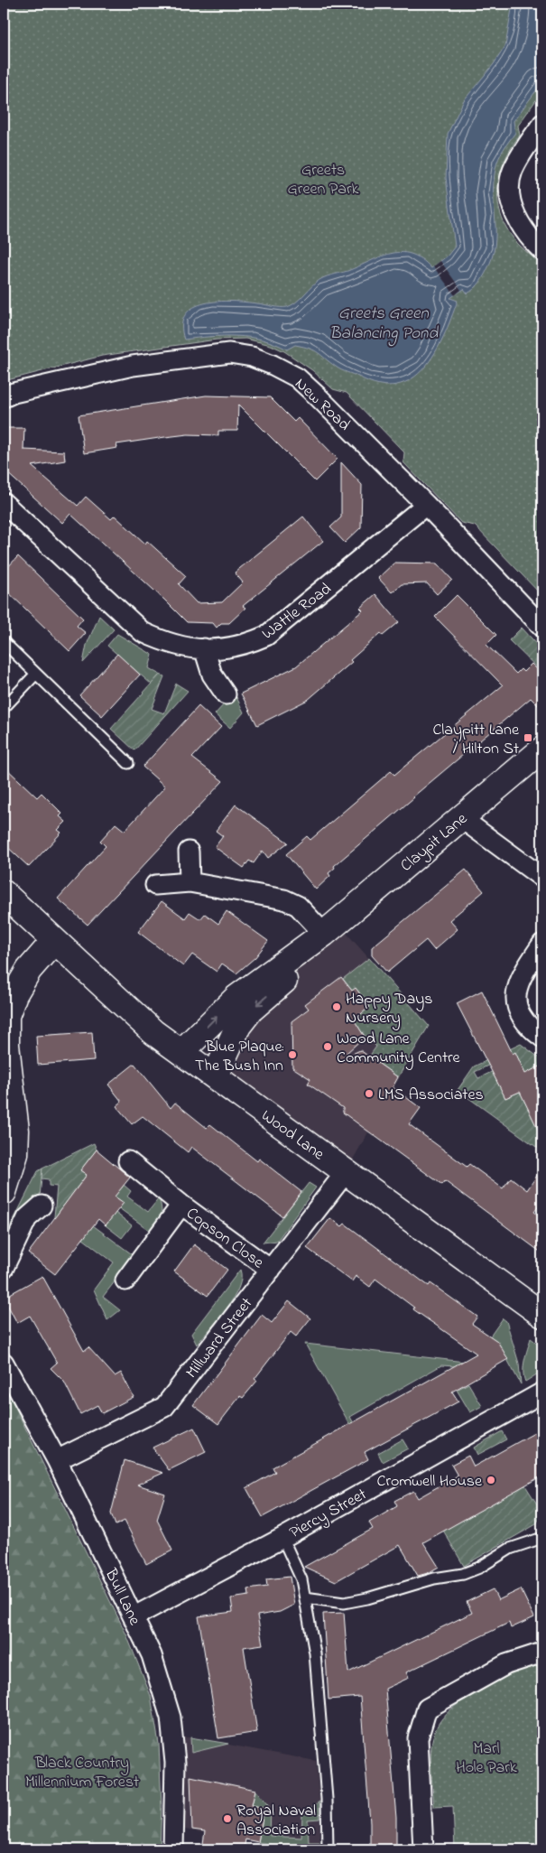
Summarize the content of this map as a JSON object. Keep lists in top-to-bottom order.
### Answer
{
  "streets": {
    "street": [
      "New Road",
      "Wattle Road",
      "Claypit Lane",
      "Wood Lane",
      "Copson Close",
      "Millward Street",
      "Piercy Street",
      "Bull Lane"
    ]
  },
  "crossings": [
    ["New Road", "Wattle Road"],
    ["Claypit Lane", "Wood Lane"],
    ["Wood Lane", "Millward Street"],
    ["Copson Close", "Millward Street"],
    ["Millward Street", "Bull Lane"],
    ["Piercy Street", "Bull Lane"]
  ],
  "water": ["Greets Green Balancing Pond"],
  "parks": ["Greets Green Park", "Marl Hole Park", "Black Country Millennium Forest"],
  "places": {
    "transit": ["Claypitt Lane / Hilton St"],
    "other": [
      "Happy Days Nursery",
      "Wood Lane Community Centre",
      "Blue Plaque: The Bush Inn",
      "LMS Associates",
      "Cromwell House",
      "Royal Naval Association"
    ]
  }
}
